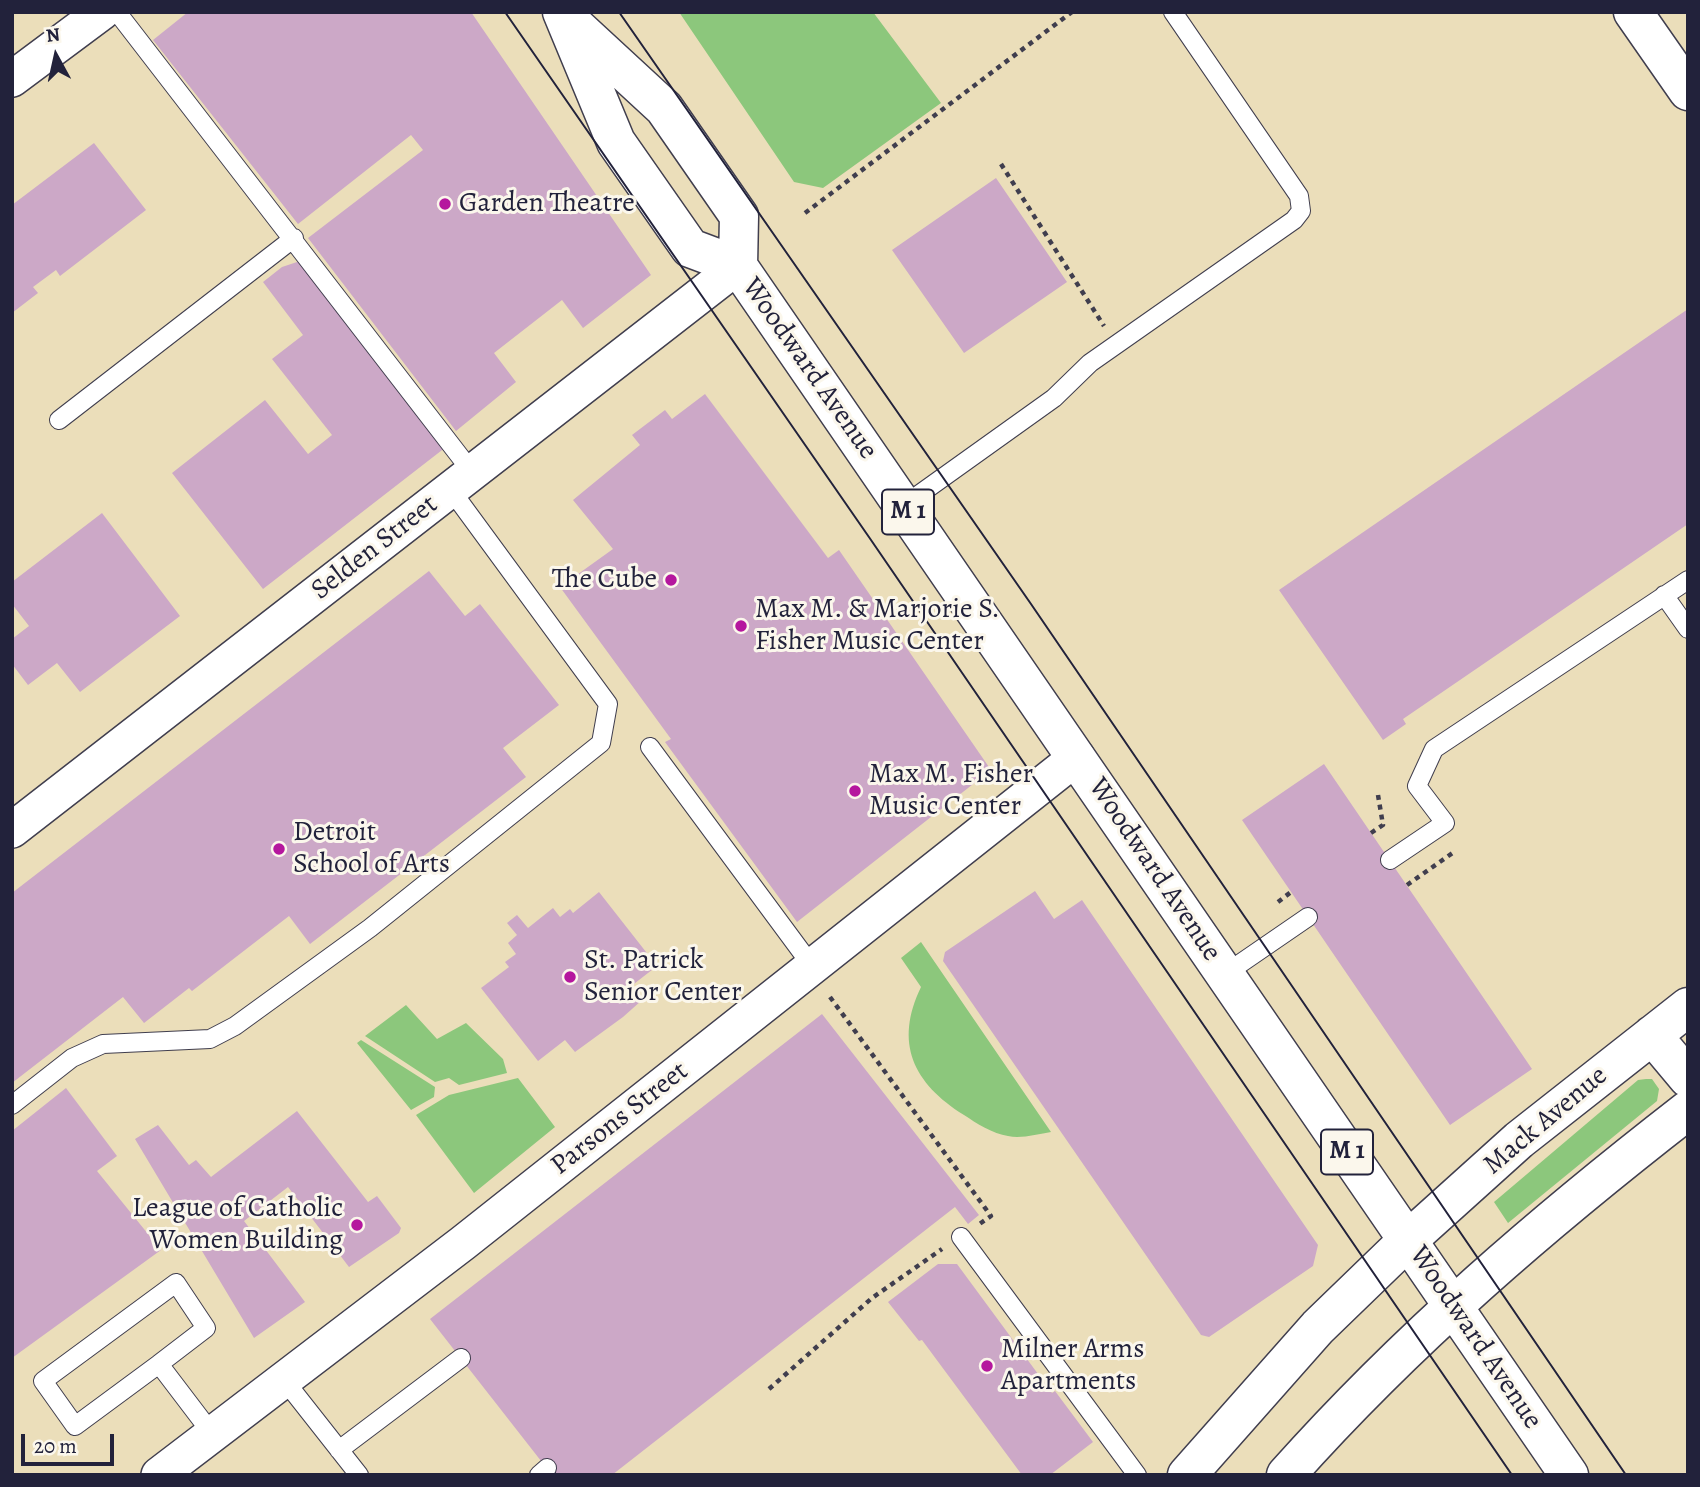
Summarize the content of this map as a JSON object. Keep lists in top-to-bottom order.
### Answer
{
  "streets": {
    "main road": ["Woodward Avenue", "M 1", "Mack Avenue"],
    "street": ["Selden Street", "Parsons Street"]
  },
  "crossings": [
    ["Woodward Avenue", "Selden Street"],
    ["Woodward Avenue", "Parsons Street"],
    ["Woodward Avenue", "Mack Avenue"]
  ],
  "places": [
    "Garden Theatre",
    "The Cube",
    "Max M. & Marjorie S. Fisher Music Center",
    "Max M. Fisher Music Center",
    "Detroit School of Arts",
    "St. Patrick Senior Center",
    "League of Catholic Women Building",
    "Milner Arms Apartments"
  ],
  "scale_bar": "20 m",
  "north": "top"
}
